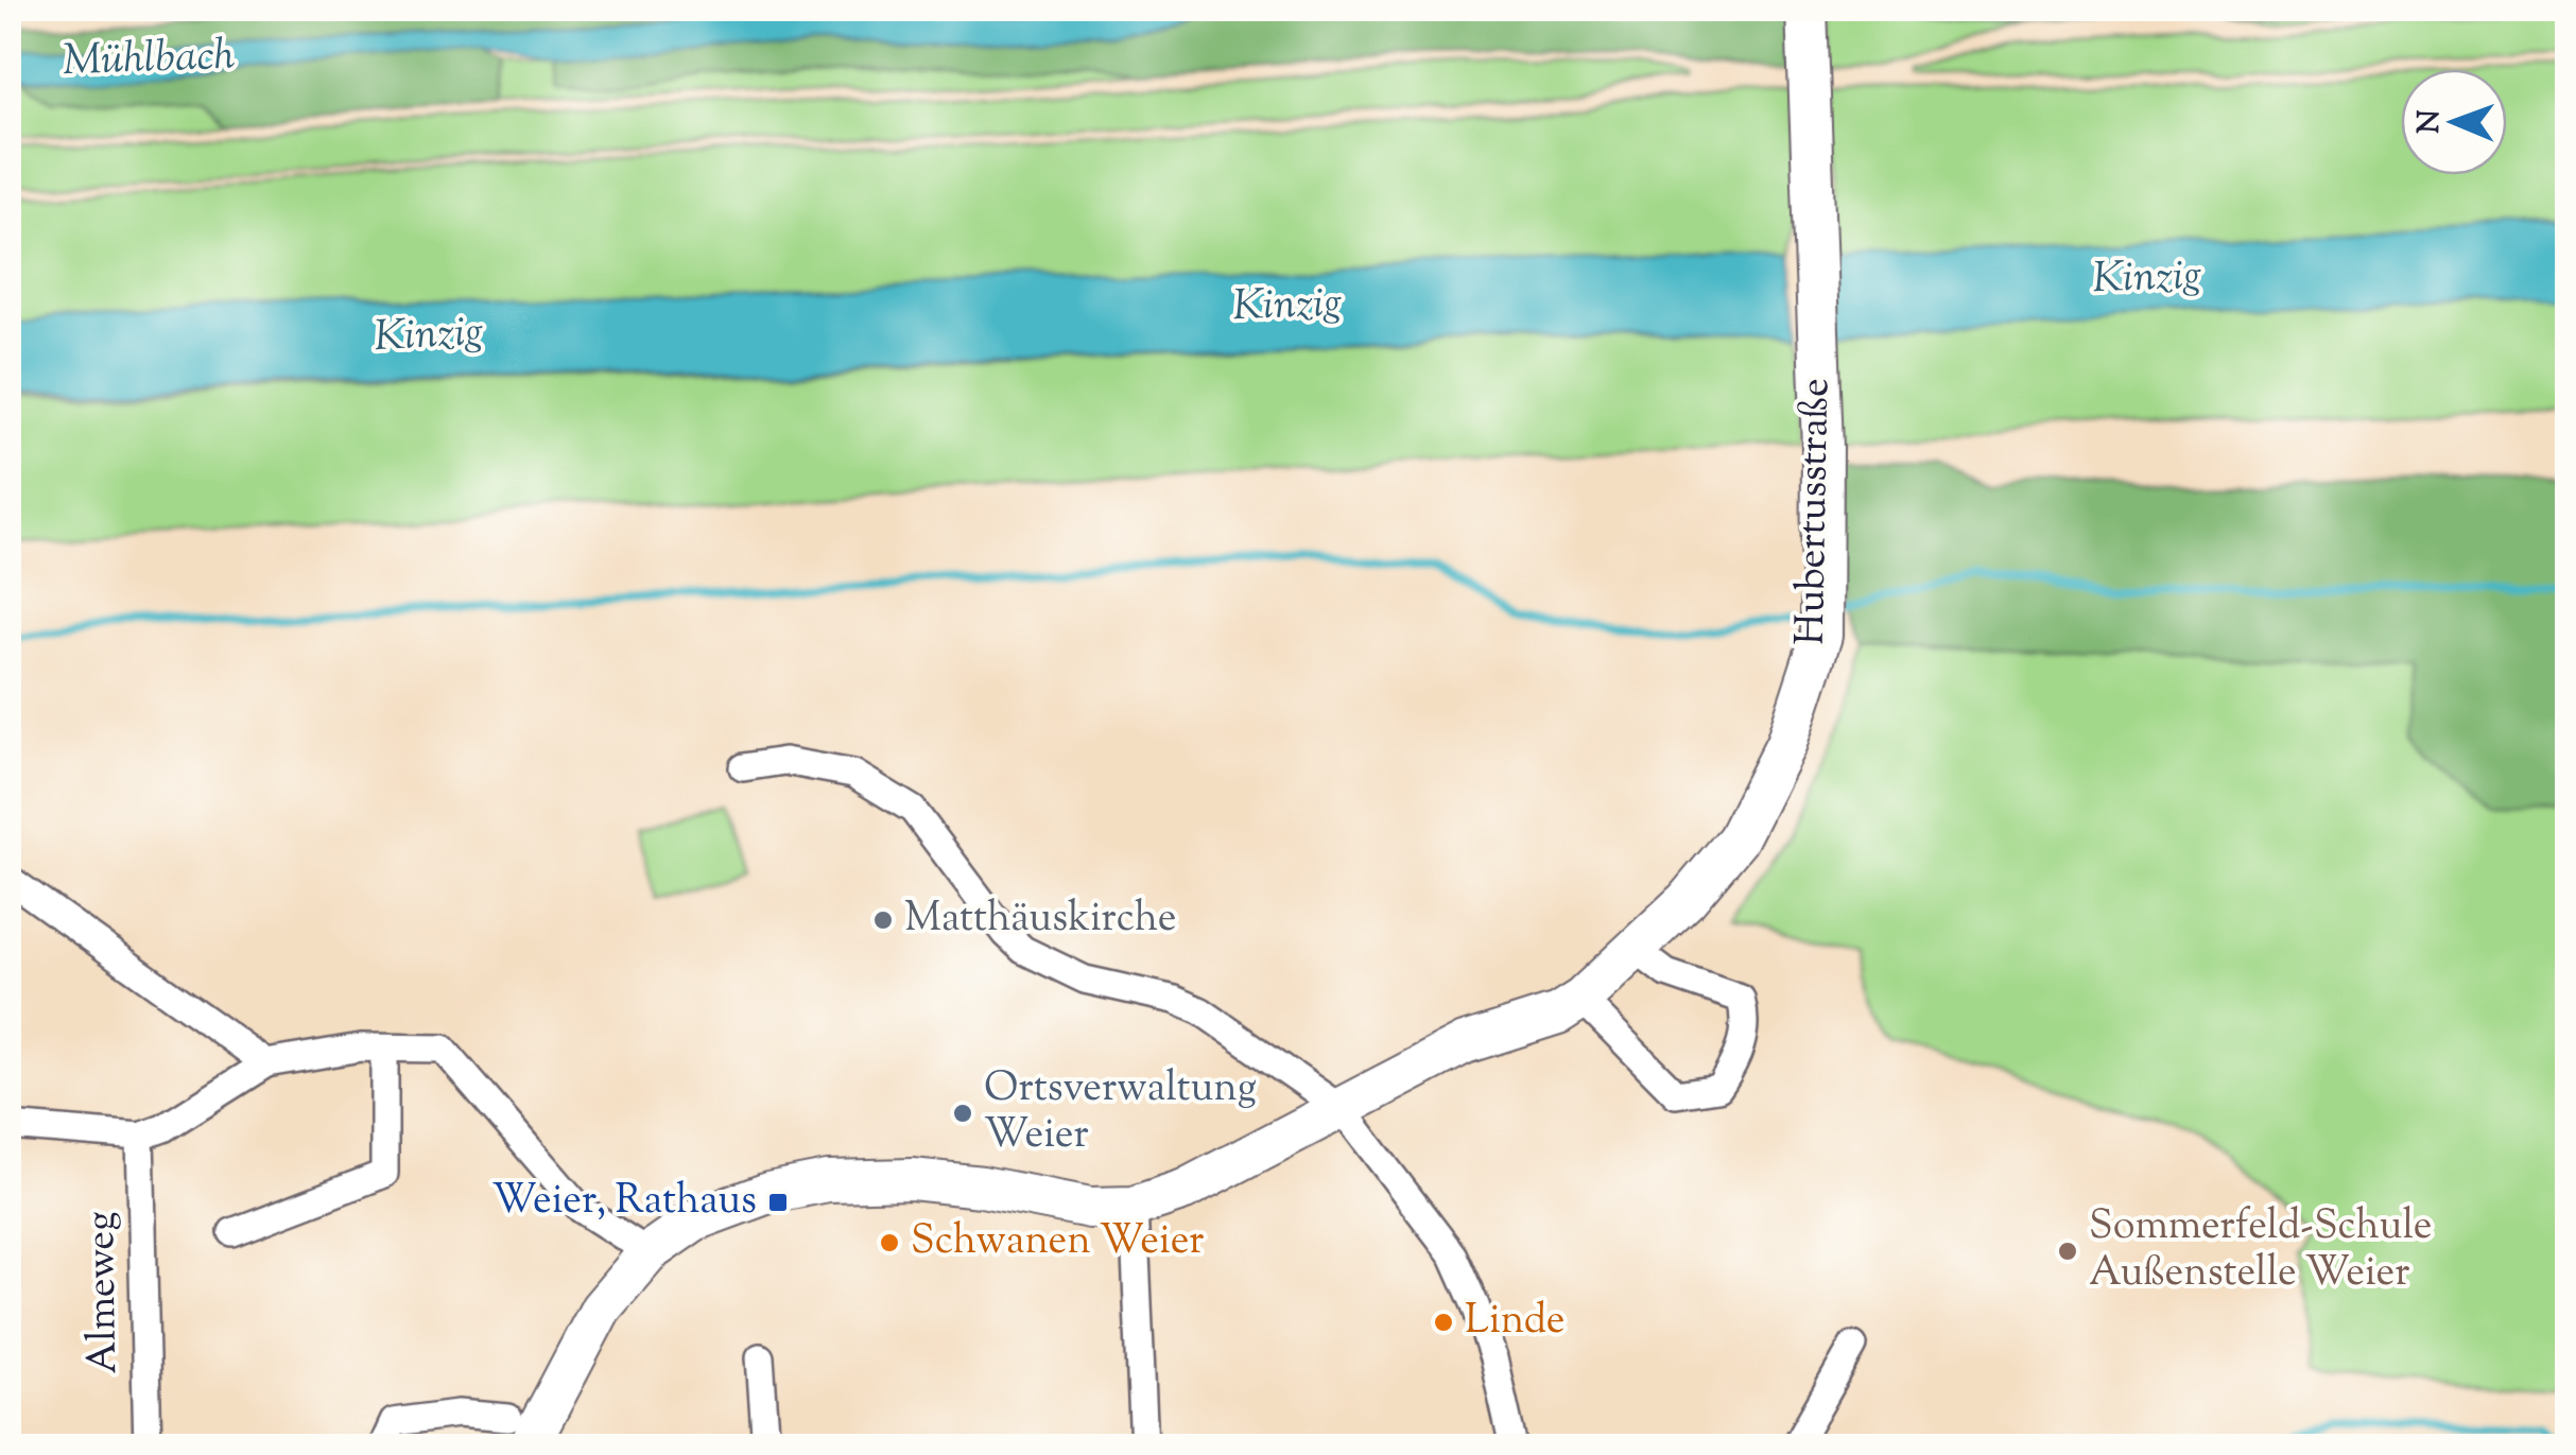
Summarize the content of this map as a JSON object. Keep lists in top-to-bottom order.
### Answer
{
  "streets": {
    "street": ["Hubertusstraße", "Almeweg"]
  },
  "water": ["Mühlbach", "Kinzig"],
  "places": {
    "other": [
      "Matthäuskirche",
      "Ortsverwaltung Weier",
      "Schwanen Weier",
      "Sommerfeld-Schule Außenstelle Weier",
      "Linde"
    ],
    "transit": ["Weier, Rathaus"]
  },
  "north": "left"
}
